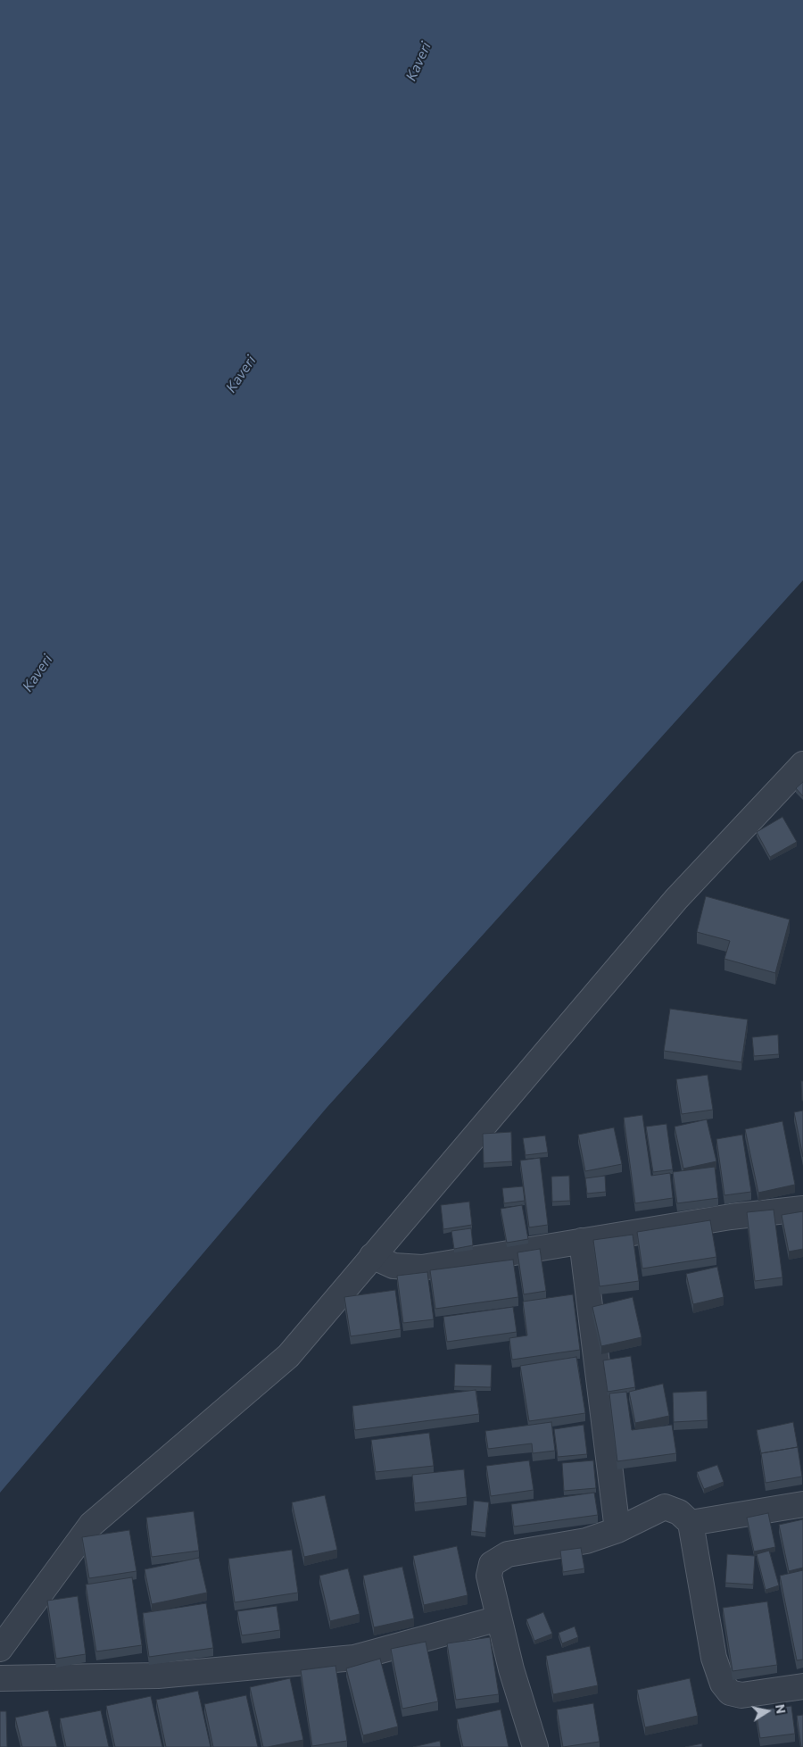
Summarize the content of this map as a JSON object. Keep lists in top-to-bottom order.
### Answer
{
  "water": ["Kaveri"],
  "north": "right"
}
